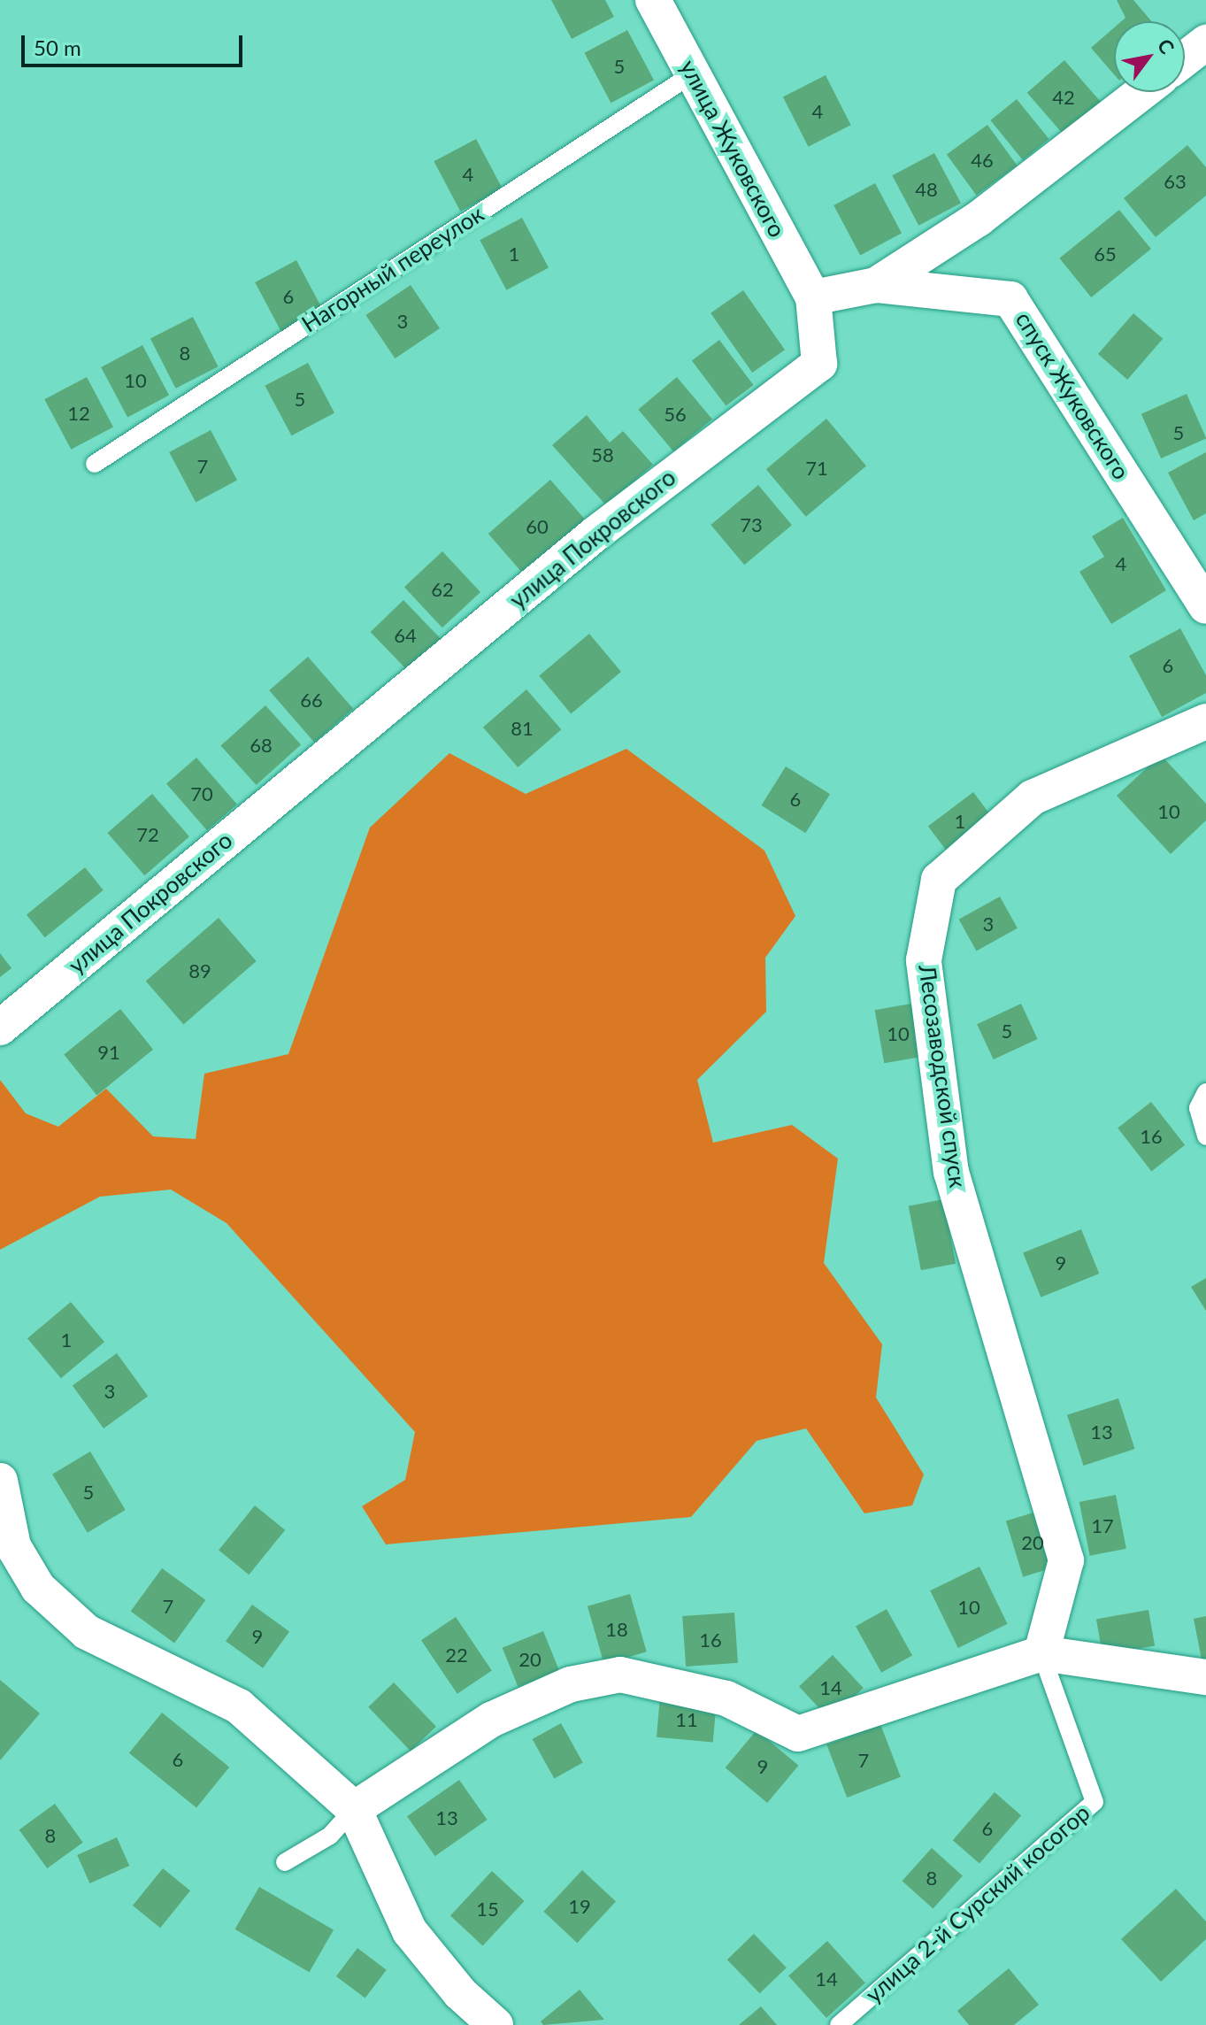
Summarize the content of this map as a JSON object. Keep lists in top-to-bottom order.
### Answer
{
  "streets": {
    "street": [
      "улица Жуковского",
      "спуск Жуковского",
      "улица Покровского",
      "Лесозаводской спуск"
    ],
    "lane": ["Нагорный переулок", "улица 2-й Сурский косогор"]
  },
  "crossings": [
    ["улица Жуковского", "Нагорный переулок"],
    ["улица Жуковского", "улица Покровского"],
    ["Лесозаводской спуск", "улица 2-й Сурский косогор"]
  ],
  "house_numbers": [
    "5",
    "42",
    "4",
    "46",
    "4",
    "63",
    "48",
    "1",
    "65",
    "6",
    "3",
    "8",
    "10",
    "5",
    "12",
    "56",
    "5",
    "58",
    "7",
    "71",
    "73",
    "60",
    "4",
    "62",
    "64",
    "6",
    "66",
    "81",
    "68",
    "70",
    "6",
    "10",
    "1",
    "72",
    "3",
    "89",
    "5",
    "10",
    "91",
    "16",
    "9",
    "1",
    "3",
    "13",
    "5",
    "17",
    "20",
    "7",
    "10",
    "18",
    "9",
    "16",
    "22",
    "20",
    "14",
    "11",
    "6",
    "7",
    "9",
    "13",
    "6",
    "8",
    "8",
    "19",
    "15",
    "14"
  ],
  "scale_bar": "50 m",
  "north": "top right"
}
